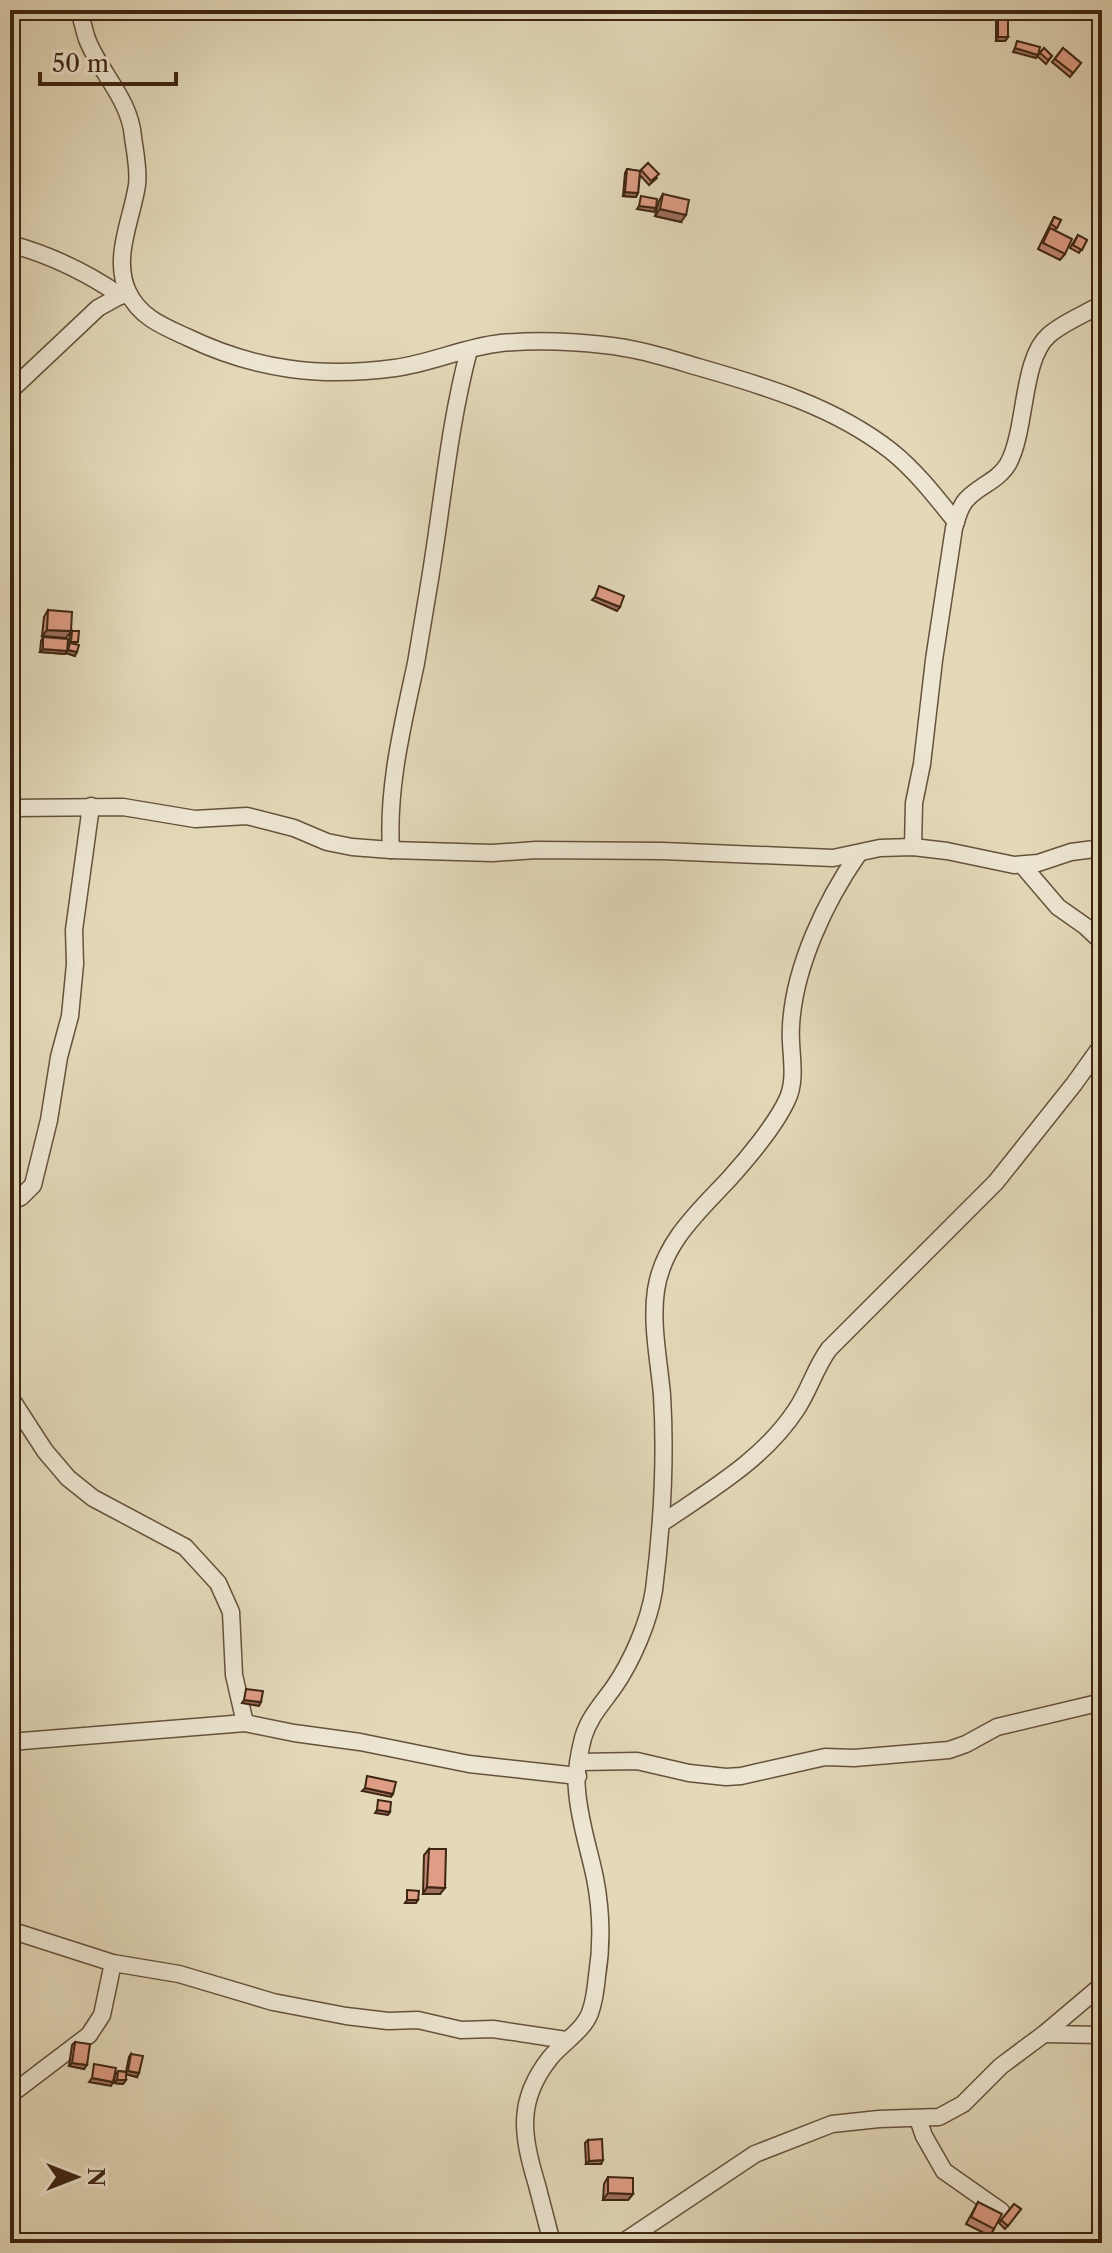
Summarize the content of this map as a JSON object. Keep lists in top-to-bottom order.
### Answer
{
  "scale_bar": "50 m",
  "north": "right"
}
